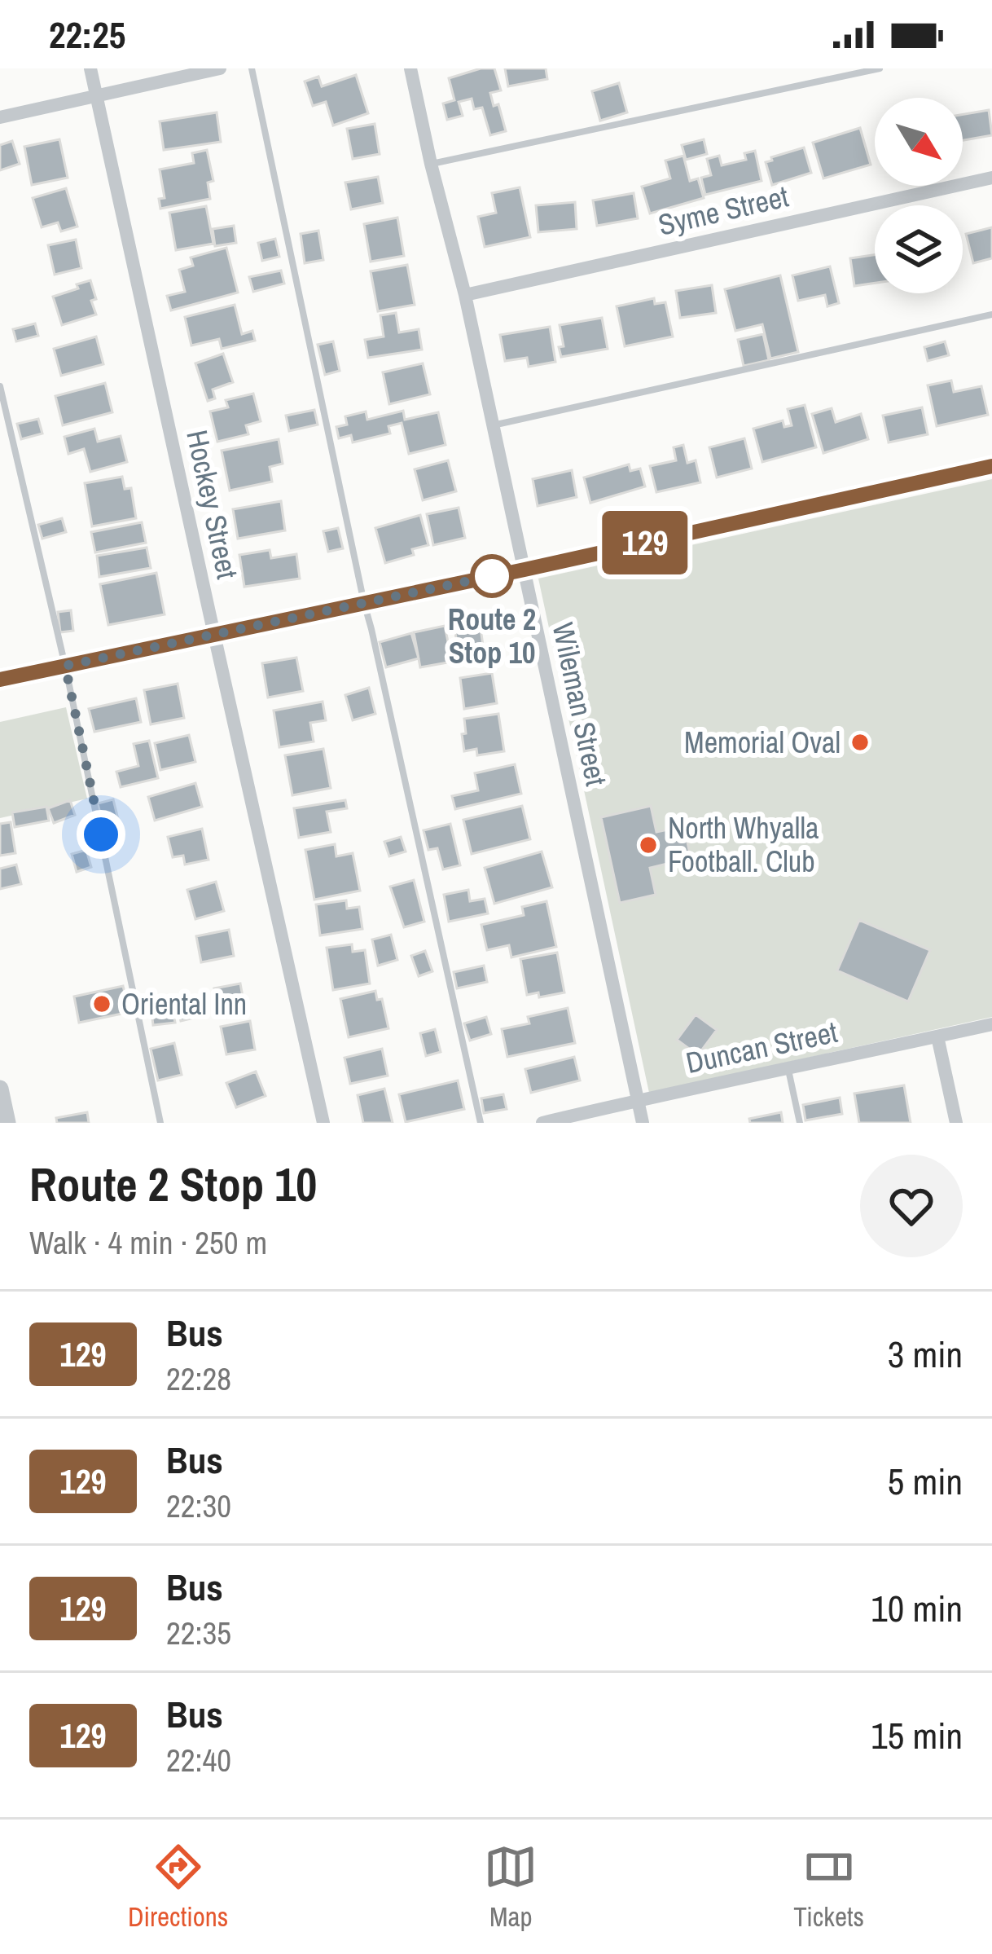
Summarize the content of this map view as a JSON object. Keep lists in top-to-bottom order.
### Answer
{
  "streets": {
    "street": [
      "Syme Street",
      "Hockey Street",
      "Wileman Street",
      "Duncan Street"
    ]
  },
  "crossings": [
    ["Syme Street", "Wileman Street"],
    ["Wileman Street", "Duncan Street"]
  ],
  "places": [
    "Route 2 Stop 10",
    "Memorial Oval",
    "North Whyalla Football. Club",
    "Oriental Inn"
  ],
  "lines": ["bus line 129"],
  "north": "bottom right",
  "page": {
    "status": "22:25",
    "on_map": "129",
    "heading": ["Route 2 Stop 10", "Walk · 4 min · 250 m"],
    "list": [
      {
        "mark": "129",
        "name": "Bus",
        "note": "22:28",
        "value": "3 min"
      },
      {
        "mark": "129",
        "name": "Bus",
        "note": "22:30",
        "value": "5 min"
      },
      {
        "mark": "129",
        "name": "Bus",
        "note": "22:35",
        "value": "10 min"
      },
      {
        "mark": "129",
        "name": "Bus",
        "note": "22:40",
        "value": "15 min"
      }
    ],
    "tabs": ["Directions", "Map", "Tickets"]
  }
}
